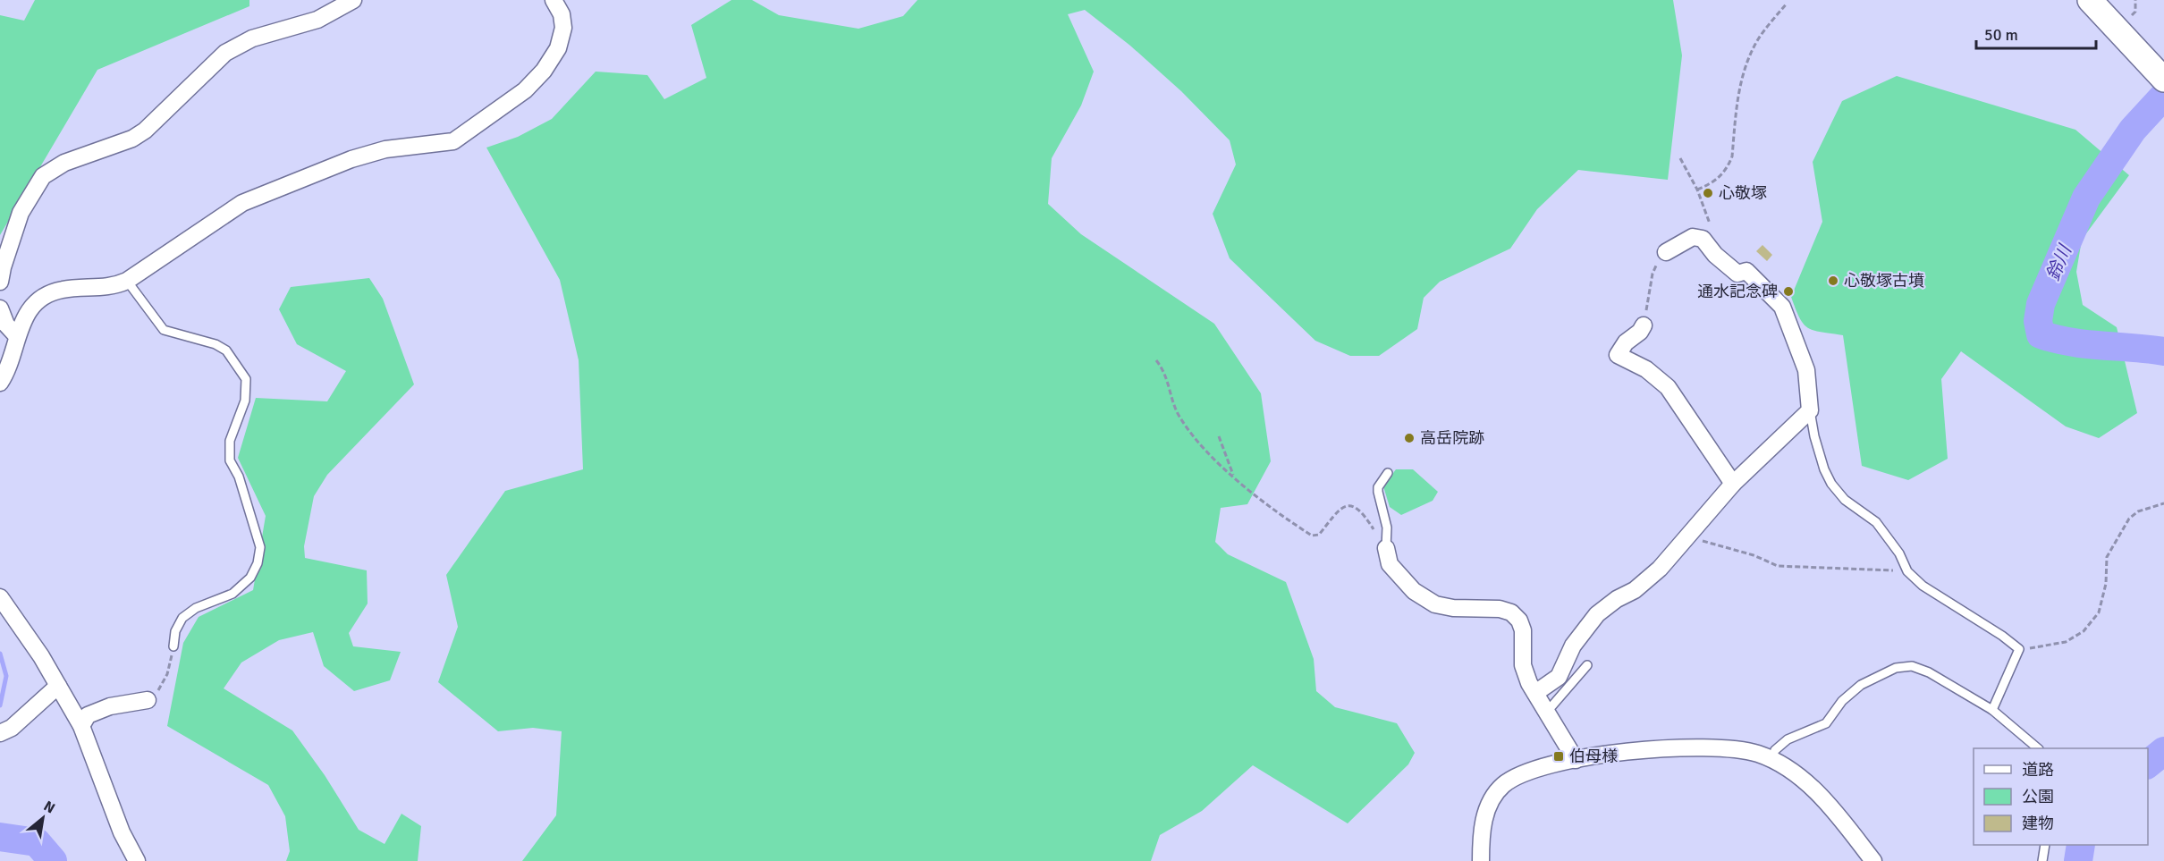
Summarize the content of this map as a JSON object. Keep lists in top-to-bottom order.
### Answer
{
  "water": ["鈴川"],
  "places": {
    "other": [
      "心敬塚",
      "心敬塚古墳",
      "通水記念碑",
      "高岳院跡"
    ],
    "transit": ["伯母様"]
  },
  "legend": ["道路", "公園", "建物"],
  "scale_bar": "50 m",
  "north": "top right"
}
